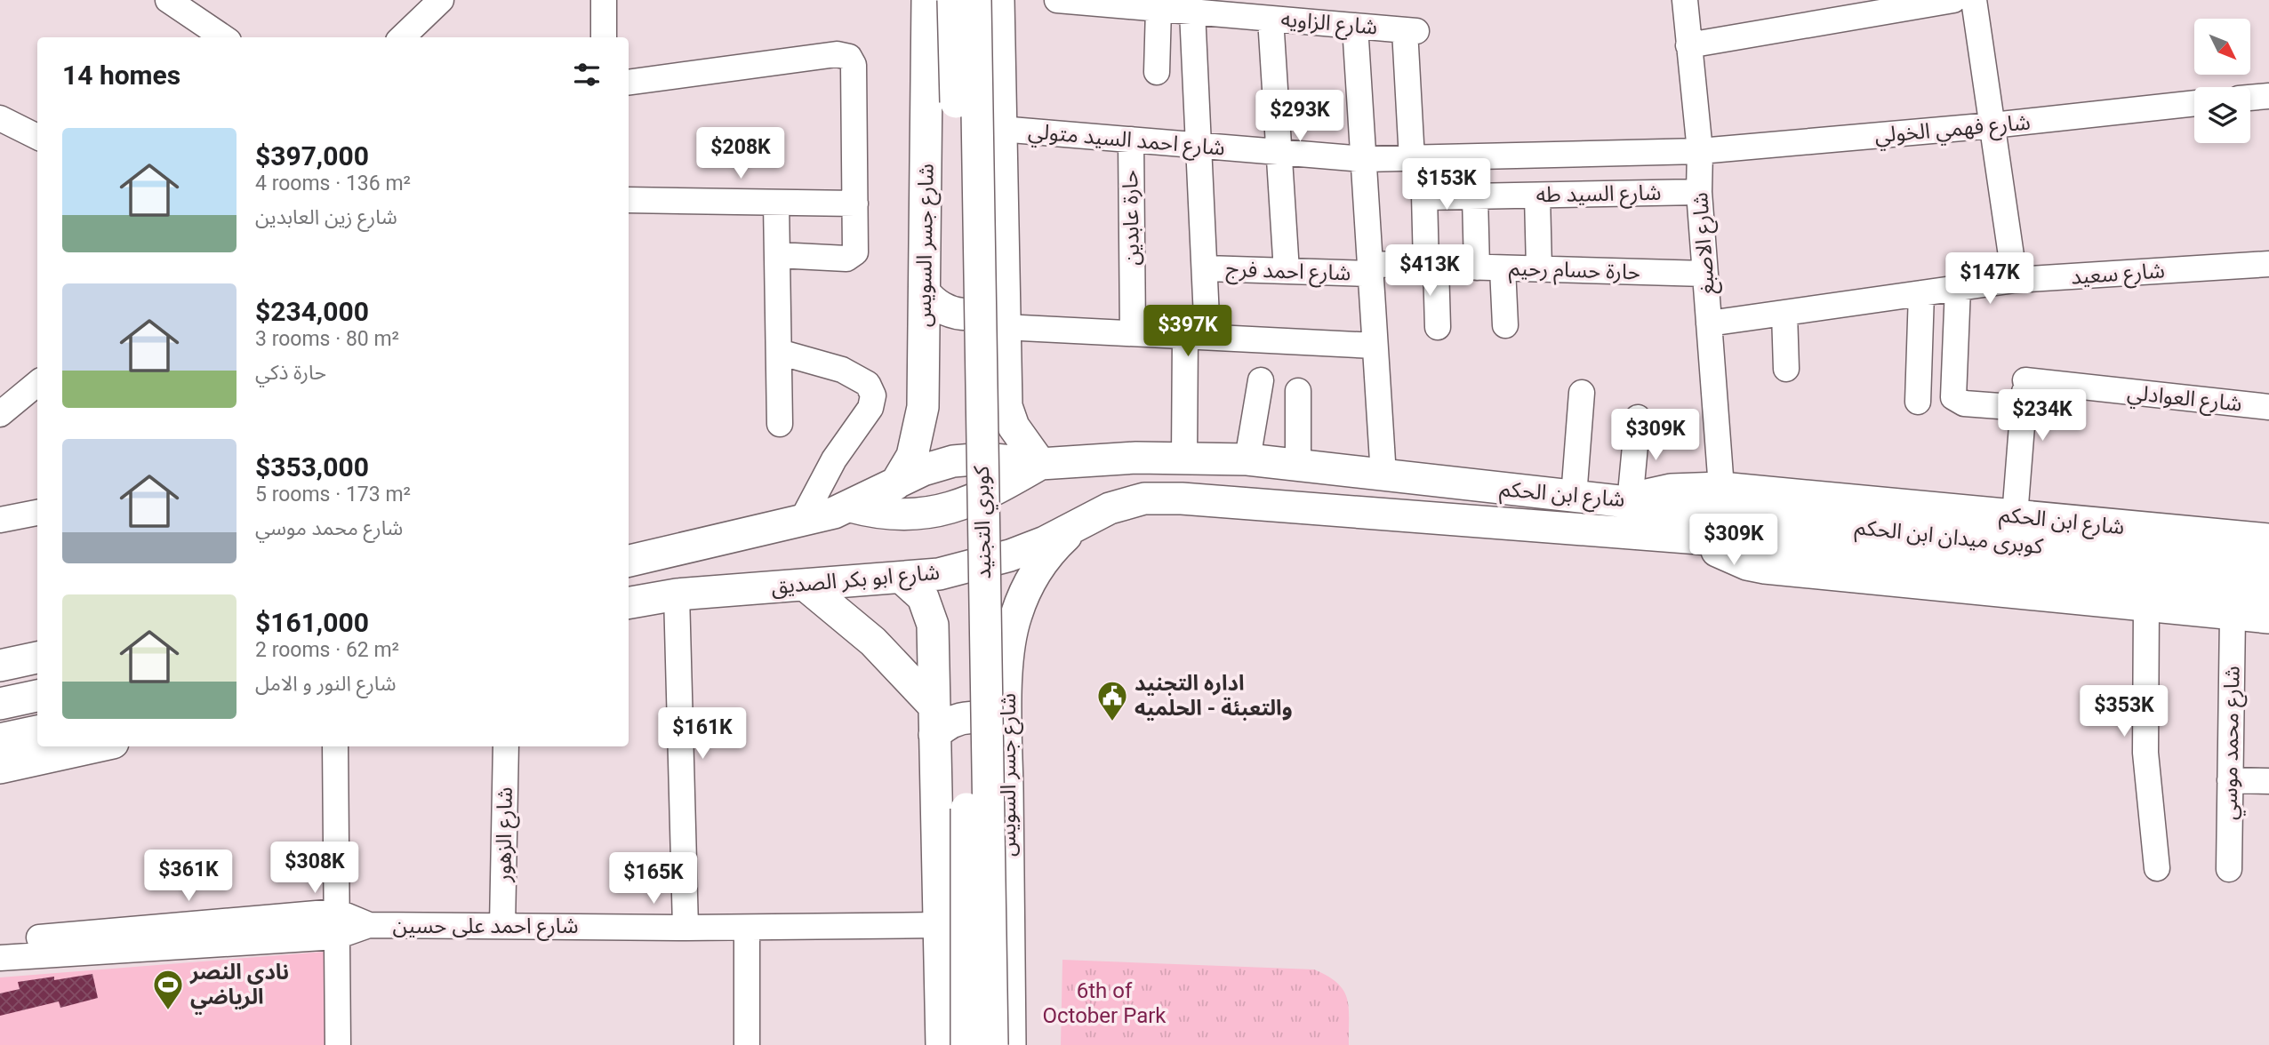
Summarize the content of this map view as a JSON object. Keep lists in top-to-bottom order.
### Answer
{
  "streets": {
    "main road": [
      "شارع جسر السويس",
      "شارع ابن الحكم",
      "كوبري التجنيد",
      "كوبرى ميدان ابن الحكم",
      "شارع ابو بكر الصديق"
    ],
    "street": [
      "شارع الزاويه",
      "شارع فهمي الخولي",
      "شارع احمد السيد متولي",
      "شارع السيد طه",
      "حارة عابدين",
      "شارع الاصبغ",
      "حارة حسام رحيم",
      "شارع احمد فرج",
      "شارع سعيد",
      "شارع العوادلي",
      "شارع محمد موسي",
      "شارع الزهور",
      "شارع احمد على حسين"
    ]
  },
  "crossings": [
    ["شارع الزاويه", "شارع احمد السيد متولي"],
    ["شارع فهمي الخولي", "شارع احمد السيد متولي"],
    ["شارع فهمي الخولي", "شارع الاصبغ"],
    ["شارع احمد السيد متولي", "حارة عابدين"],
    ["شارع احمد السيد متولي", "شارع الاصبغ"],
    ["شارع السيد طه", "شارع الاصبغ"],
    ["شارع الاصبغ", "حارة حسام رحيم"],
    ["شارع الاصبغ", "شارع سعيد"],
    ["شارع الاصبغ", "شارع ابن الحكم"],
    ["شارع جسر السويس", "شارع ابن الحكم"],
    ["شارع جسر السويس", "شارع ابو بكر الصديق"],
    ["حارة حسام رحيم", "شارع احمد فرج"],
    ["شارع ابن الحكم", "كوبرى ميدان ابن الحكم"],
    ["شارع ابن الحكم", "شارع ابو بكر الصديق"],
    ["شارع ابن الحكم", "شارع محمد موسي"],
    ["شارع الزهور", "شارع احمد على حسين"]
  ],
  "parks": ["6th of October Park"],
  "places": {
    "public building": ["اداره التجنيد والتعبئة - الحلميه"],
    "sports": ["نادي النصر الرياضي"]
  },
  "north": "bottom right",
  "page": {
    "heading": "14 homes",
    "price": [
      "$293K",
      "$208K",
      "$153K",
      "$413K",
      "$147K",
      "$397K",
      "$234K",
      "$309K",
      "$309K",
      "$353K",
      "$161K",
      "$308K",
      "$361K",
      "$165K"
    ],
    "list": [
      {
        "name": "$397,000",
        "note": "4 rooms · 136 m² · شارع زين العابدين"
      },
      {
        "name": "$234,000",
        "note": "3 rooms · 80 m² · حارة ذكي"
      },
      {
        "name": "$353,000",
        "note": "5 rooms · 173 m² · شارع محمد موسي"
      },
      {
        "name": "$161,000",
        "note": "2 rooms · 62 m² · شارع النور و الامل"
      }
    ]
  }
}
